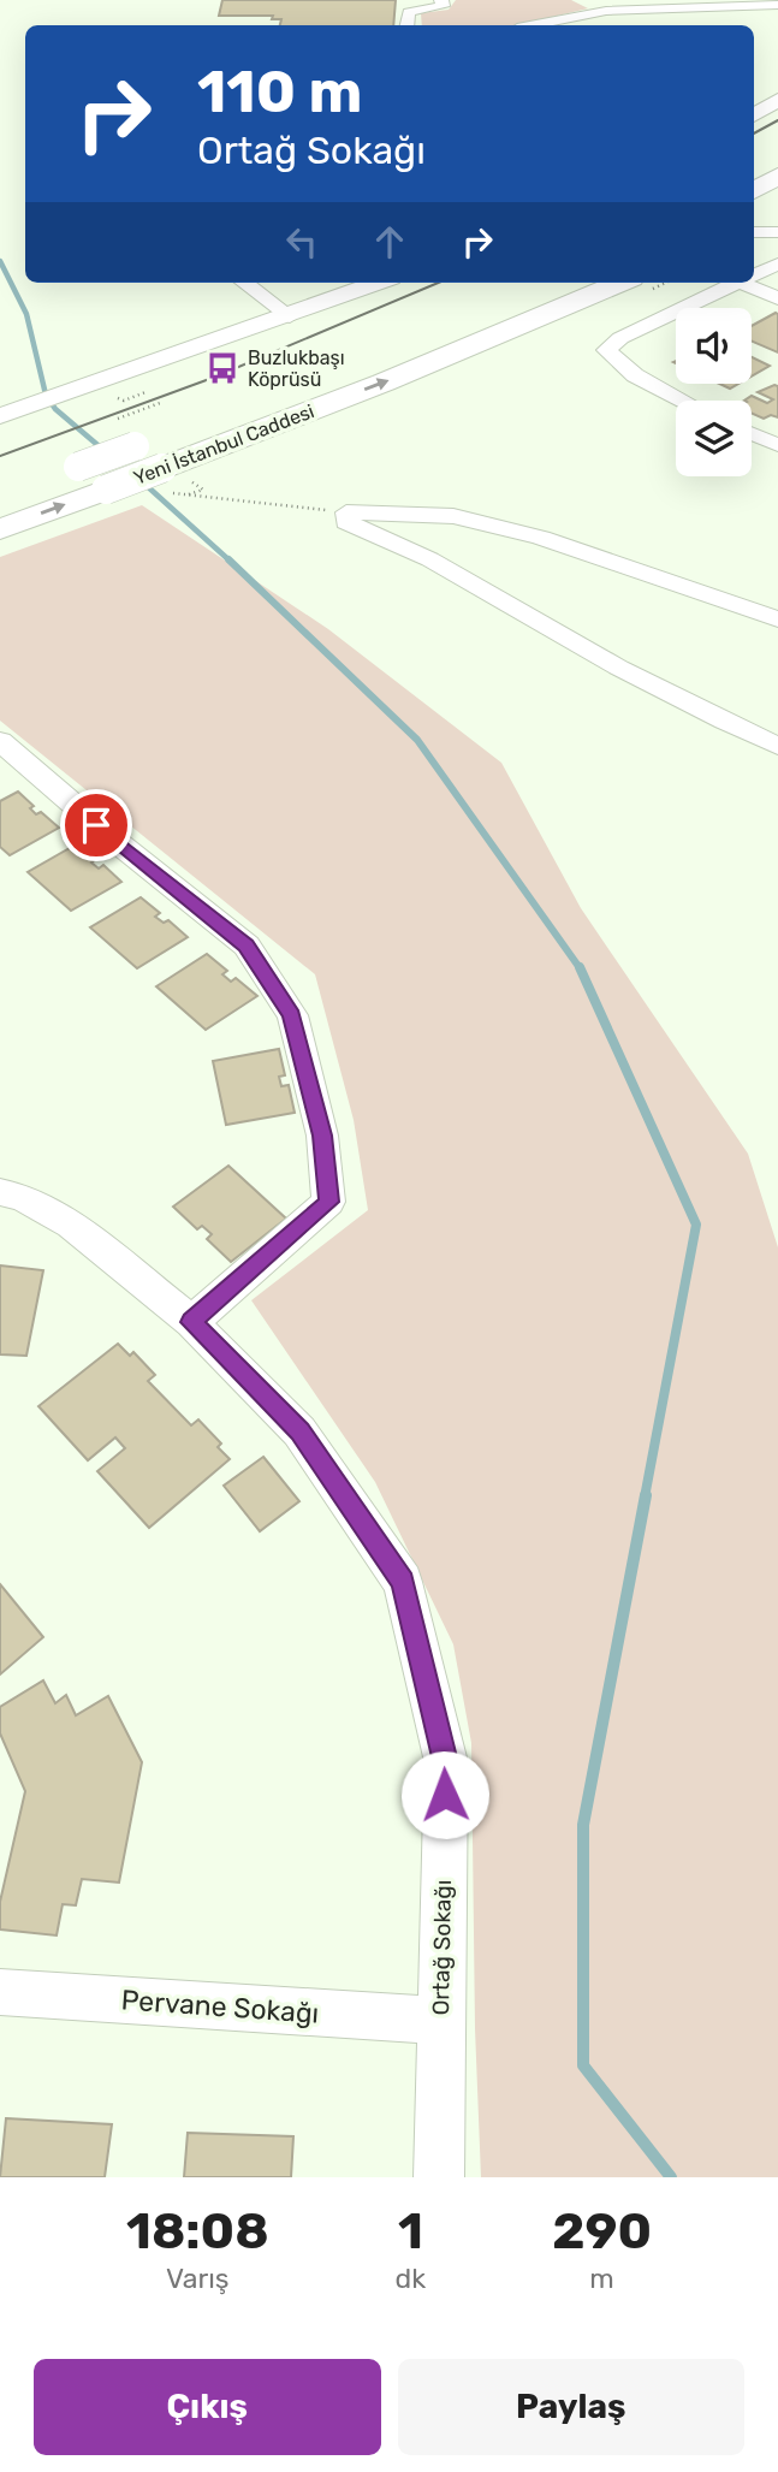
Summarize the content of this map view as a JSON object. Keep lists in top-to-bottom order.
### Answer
{
  "streets": {
    "highway": ["Yeni İstanbul Caddesi"],
    "street": ["Ortağ Sokağı", "Pervane Sokağı"]
  },
  "crossings": [
    ["Ortağ Sokağı", "Pervane Sokağı"]
  ],
  "places": {
    "bus stop": ["Buzlukbaşı Köprüsü"]
  },
  "page": {
    "turn": ["110 m", "Ortağ Sokağı"],
    "eta": [
      "18:08",
      "Varış",
      "1",
      "dk",
      "290",
      "m"
    ],
    "buttons": ["Çıkış", "Paylaş"]
  }
}
